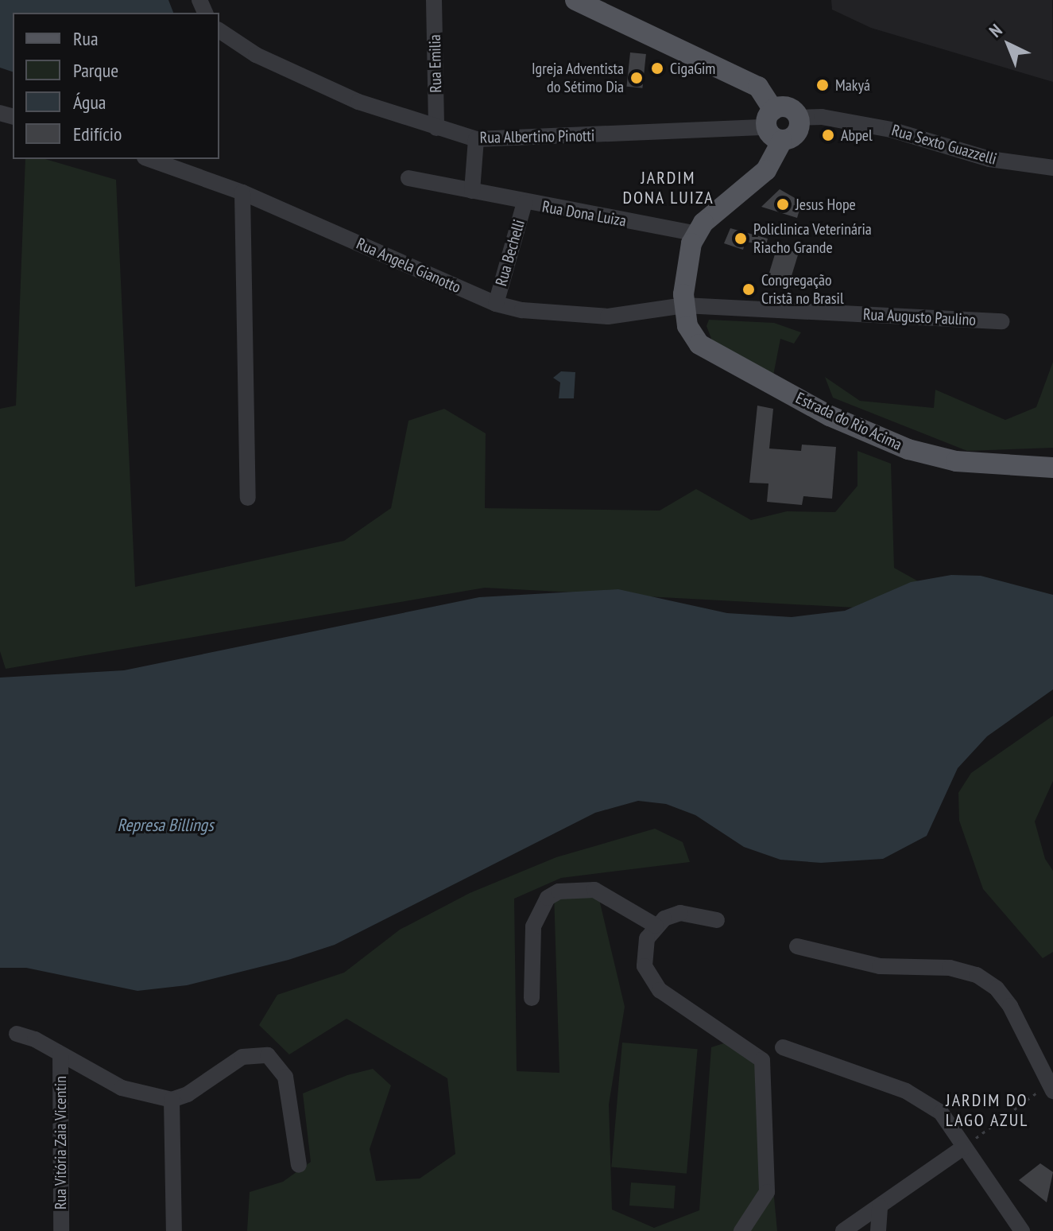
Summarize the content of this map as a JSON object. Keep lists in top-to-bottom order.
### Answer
{
  "streets": {
    "main road": ["Estrada do Rio Acima"],
    "street": [
      "Rua Emilia",
      "Rua Albertino Pinotti",
      "Rua Sexto Guazzelli",
      "Rua Dona Luiza",
      "Rua Bechelli",
      "Rua Angela Gianotto",
      "Rua Augusto Paulino",
      "Rua Vitória Zaia Vicentin"
    ]
  },
  "crossings": [
    ["Rua Emilia", "Rua Albertino Pinotti"],
    ["Rua Dona Luiza", "Rua Bechelli"],
    ["Rua Dona Luiza", "Estrada do Rio Acima"],
    ["Rua Bechelli", "Rua Angela Gianotto"],
    ["Rua Angela Gianotto", "Rua Augusto Paulino"],
    ["Rua Angela Gianotto", "Estrada do Rio Acima"],
    ["Rua Augusto Paulino", "Estrada do Rio Acima"]
  ],
  "districts": ["JARDIM DONA LUIZA", "JARDIM DO LAGO AZUL"],
  "water": ["Represa Billings"],
  "places": [
    "CigaGim",
    "Igreja Adventista do Sétimo Dia",
    "Makyá",
    "Abpel",
    "Jesus Hope",
    "Policlinica Veterinária Riacho Grande",
    "Congregação Cristã no Brasil"
  ],
  "legend": [
    "Rua",
    "Parque",
    "Água",
    "Edifício"
  ],
  "north": "top left"
}
